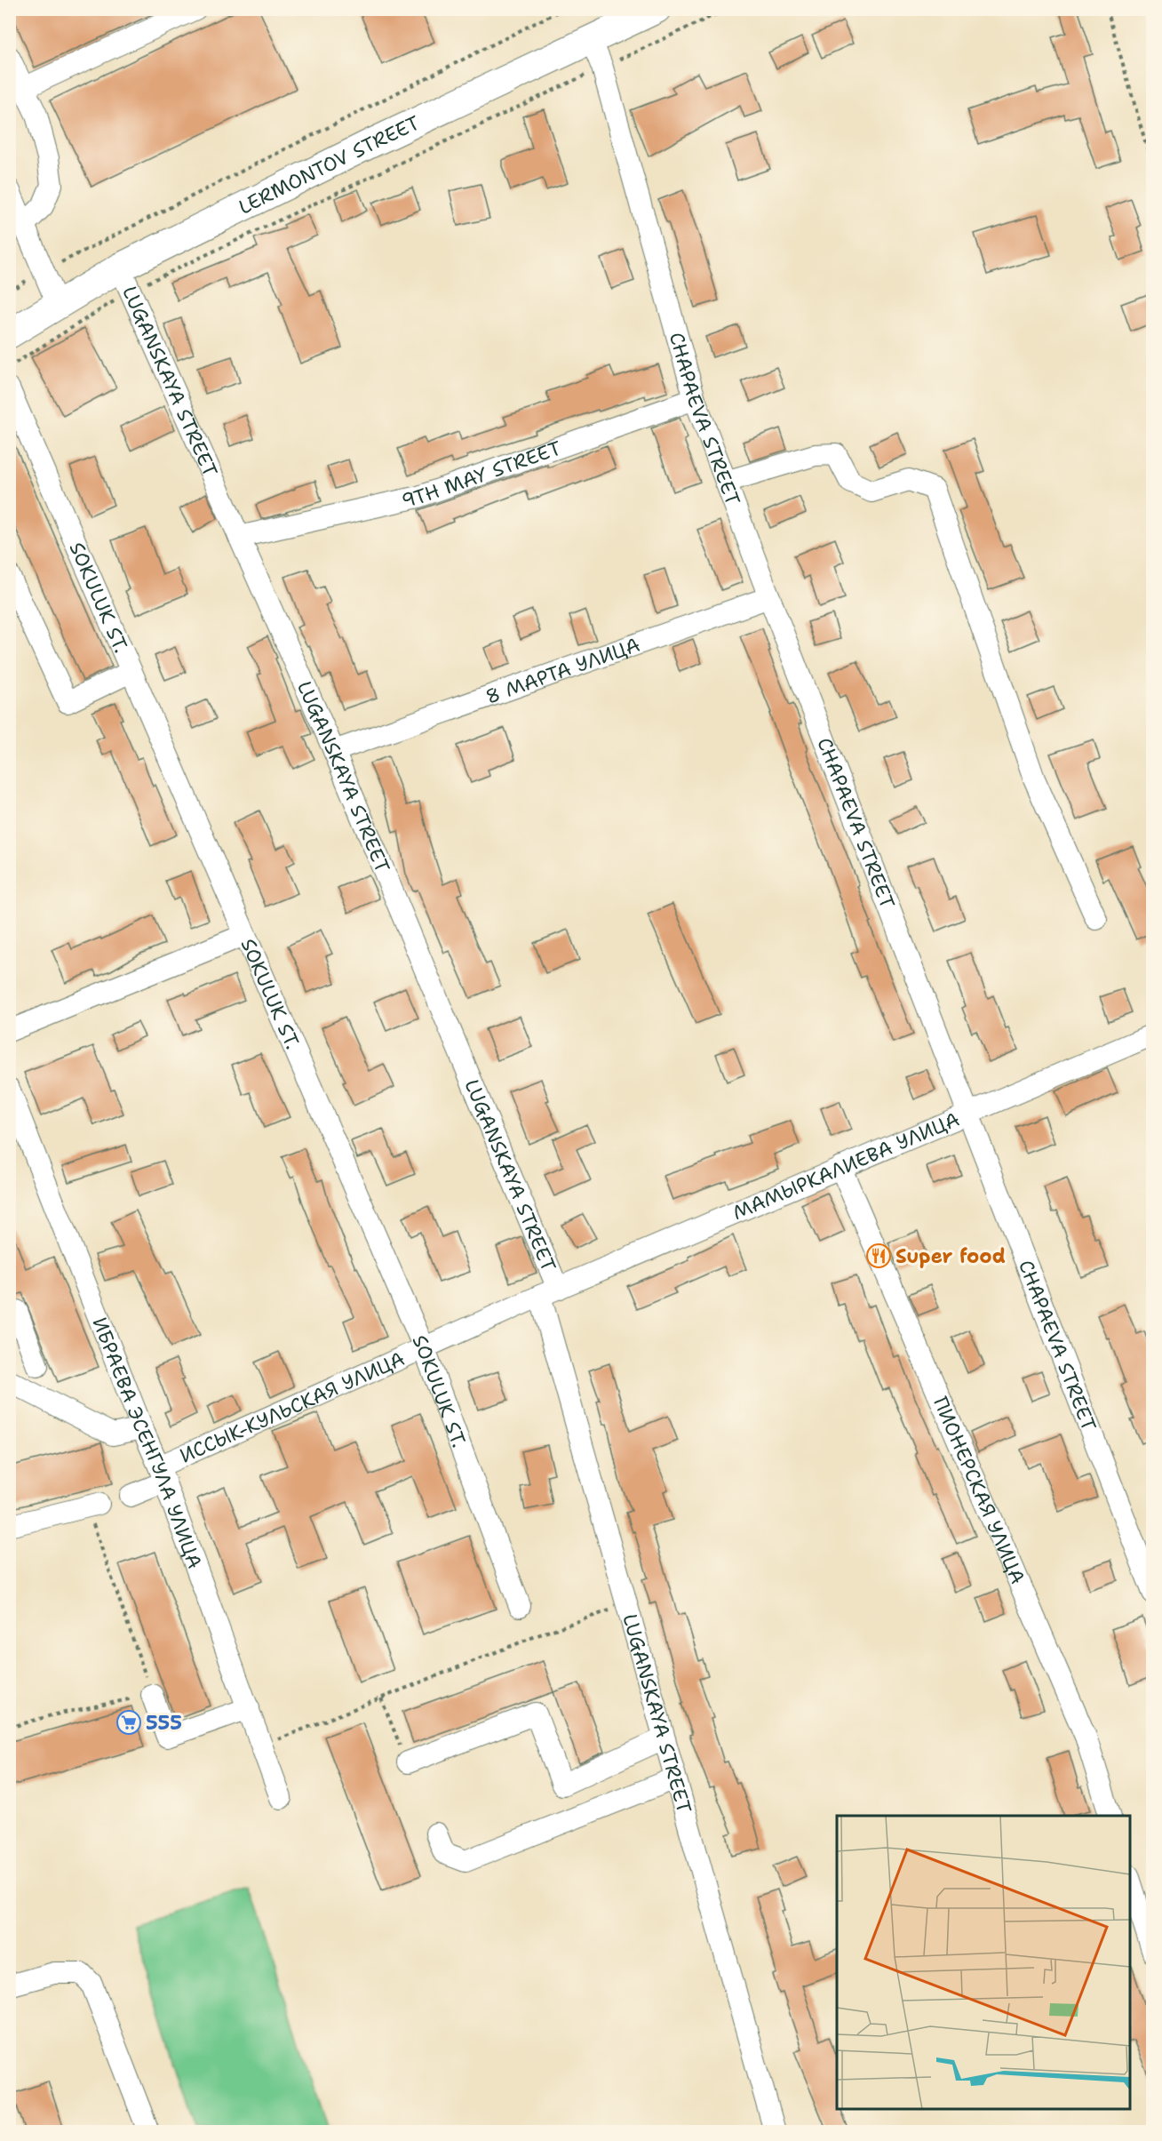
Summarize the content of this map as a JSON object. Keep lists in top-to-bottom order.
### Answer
{
  "streets": {
    "main road": ["LERMONTOV STREET"],
    "street": [
      "LUGANSKAYA STREET",
      "CHAPAEVA STREET",
      "9TH MAY STREET",
      "SOKULUK ST.",
      "8 МАРТА УЛИЦА",
      "МАМЫРКАЛИЕВА УЛИЦА",
      "ИССЫК-КУЛЬСКАЯ УЛИЦА",
      "ИБРАЕВА ЭСЕНГУЛА УЛИЦА",
      "ПИОНЕРСКАЯ УЛИЦА"
    ]
  },
  "crossings": [
    ["LERMONTOV STREET", "LUGANSKAYA STREET"],
    ["LERMONTOV STREET", "CHAPAEVA STREET"],
    ["LUGANSKAYA STREET", "9TH MAY STREET"],
    ["LUGANSKAYA STREET", "8 МАРТА УЛИЦА"],
    ["LUGANSKAYA STREET", "МАМЫРКАЛИЕВА УЛИЦА"],
    ["LUGANSKAYA STREET", "ИССЫК-КУЛЬСКАЯ УЛИЦА"],
    ["CHAPAEVA STREET", "9TH MAY STREET"],
    ["CHAPAEVA STREET", "8 МАРТА УЛИЦА"],
    ["CHAPAEVA STREET", "МАМЫРКАЛИЕВА УЛИЦА"],
    ["SOKULUK ST.", "ИССЫК-КУЛЬСКАЯ УЛИЦА"],
    ["МАМЫРКАЛИЕВА УЛИЦА", "ИССЫК-КУЛЬСКАЯ УЛИЦА"],
    ["МАМЫРКАЛИЕВА УЛИЦА", "ПИОНЕРСКАЯ УЛИЦА"],
    ["ИССЫК-КУЛЬСКАЯ УЛИЦА", "ИБРАЕВА ЭСЕНГУЛА УЛИЦА"]
  ],
  "places": {
    "restaurant": ["Super food"],
    "supermarket": ["555"]
  }
}
